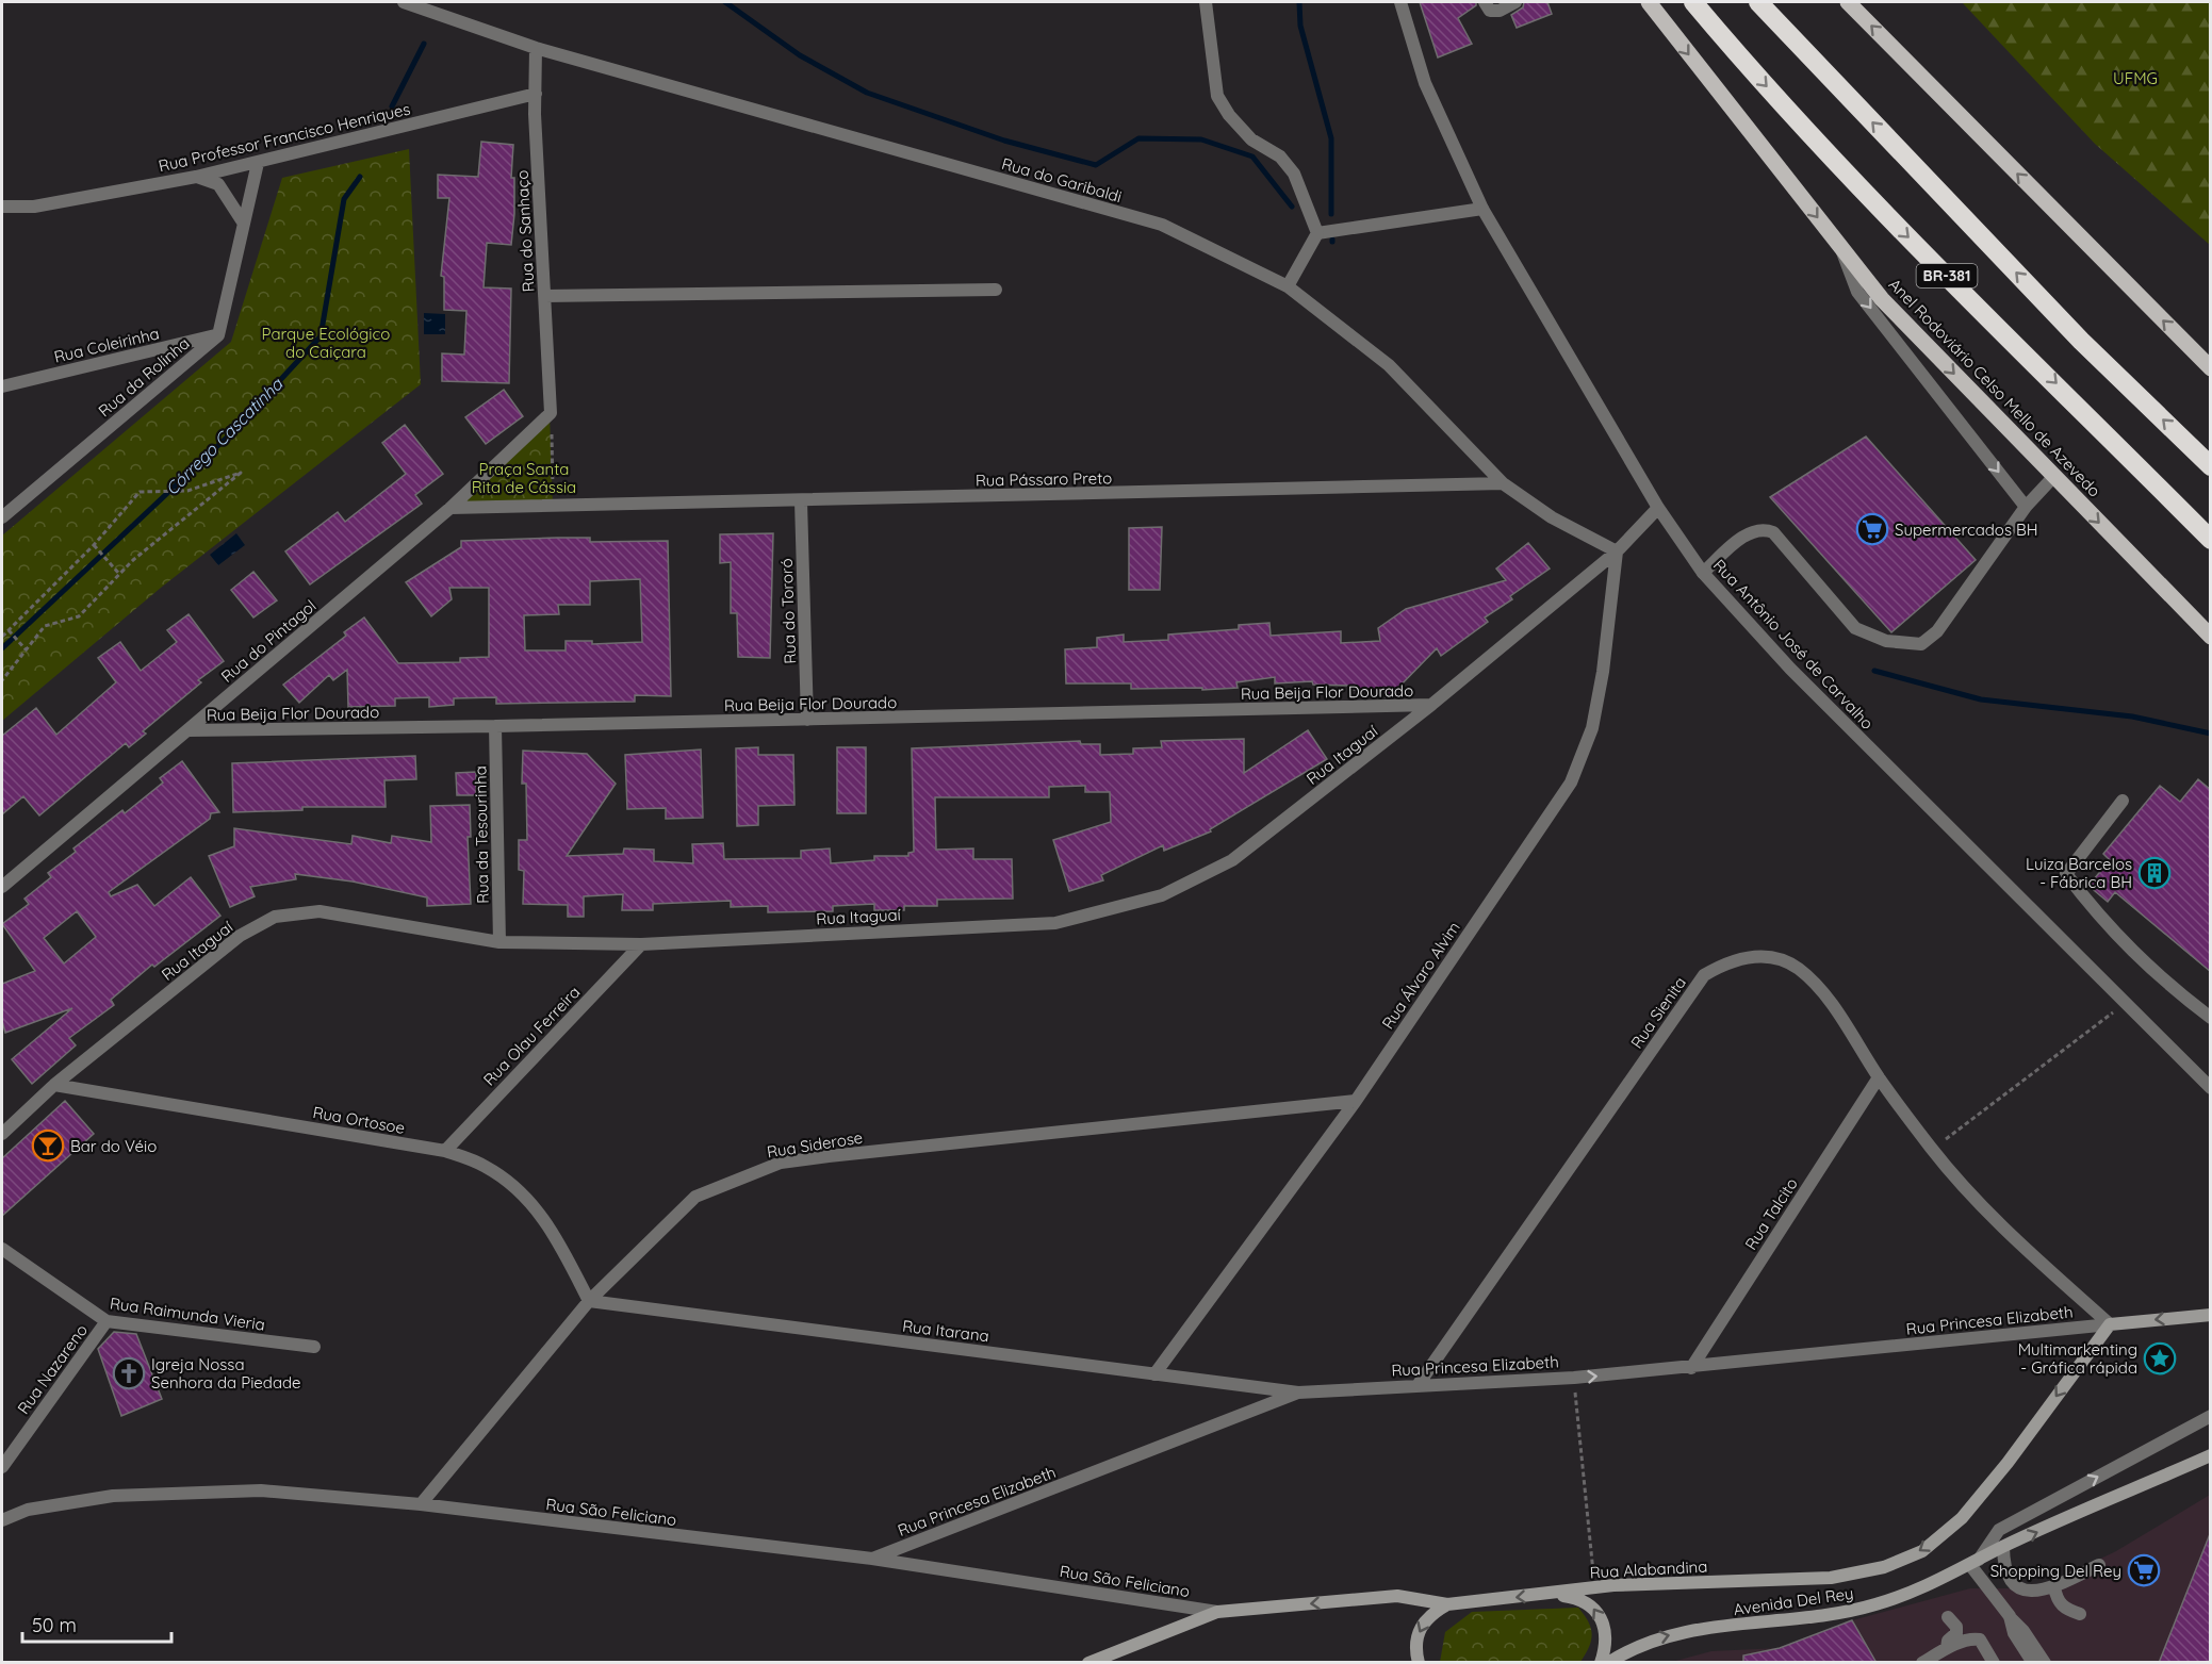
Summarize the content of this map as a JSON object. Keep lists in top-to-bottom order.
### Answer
{
  "streets": {
    "highway": ["BR-381"],
    "main road": ["Anel Rodoviário Celso Mello de Azevedo"],
    "street": [
      "Rua Professor Francisco Henriques",
      "Rua do Garibaldi",
      "Rua do Sanhaço",
      "Rua Coleirinha",
      "Rua da Rolinha",
      "Rua Pássaro Preto",
      "Rua do Tororó",
      "Rua do Pintagol",
      "Rua Antônio José de Carvalho",
      "Rua Beija Flor Dourado",
      "Rua Itaguaí",
      "Rua da Tesourinha",
      "Rua Álvaro Alvim",
      "Rua Sienita",
      "Rua Olau Ferreira",
      "Rua Ortosoe",
      "Rua Siderose",
      "Rua Talcito",
      "Rua Raimunda Vieria",
      "Rua Princesa Elizabeth",
      "Rua Itarana",
      "Rua Nazareno",
      "Rua São Feliciano",
      "Rua Alabandina",
      "Avenida Del Rey"
    ]
  },
  "crossings": [
    ["Rua Professor Francisco Henriques", "Rua do Sanhaço"],
    ["Rua do Garibaldi", "Rua do Sanhaço"],
    ["Rua do Garibaldi", "Rua Pássaro Preto"],
    ["Rua do Sanhaço", "Rua do Pintagol"],
    ["Rua Coleirinha", "Rua da Rolinha"],
    ["Rua Pássaro Preto", "Rua do Tororó"],
    ["Rua Pássaro Preto", "Rua do Pintagol"],
    ["Rua do Tororó", "Rua Beija Flor Dourado"],
    ["Rua do Pintagol", "Rua Beija Flor Dourado"],
    ["Rua Antônio José de Carvalho", "Rua Itaguaí"],
    ["Rua Beija Flor Dourado", "Rua Itaguaí"],
    ["Rua Beija Flor Dourado", "Rua da Tesourinha"],
    ["Rua Itaguaí", "Rua da Tesourinha"],
    ["Rua Itaguaí", "Rua Álvaro Alvim"],
    ["Rua Itaguaí", "Rua Olau Ferreira"],
    ["Rua Itaguaí", "Rua Ortosoe"],
    ["Rua Álvaro Alvim", "Rua Siderose"],
    ["Rua Álvaro Alvim", "Rua Itarana"],
    ["Rua Sienita", "Rua Talcito"],
    ["Rua Sienita", "Rua Princesa Elizabeth"],
    ["Rua Sienita", "Rua Alabandina"],
    ["Rua Olau Ferreira", "Rua Ortosoe"],
    ["Rua Ortosoe", "Rua Siderose"],
    ["Rua Ortosoe", "Rua Itarana"],
    ["Rua Siderose", "Rua Itarana"],
    ["Rua Siderose", "Rua São Feliciano"],
    ["Rua Talcito", "Rua Princesa Elizabeth"],
    ["Rua Raimunda Vieria", "Rua Nazareno"],
    ["Rua Princesa Elizabeth", "Rua Itarana"],
    ["Rua Princesa Elizabeth", "Rua São Feliciano"],
    ["Rua Princesa Elizabeth", "Rua Alabandina"],
    ["Rua São Feliciano", "Rua Alabandina"]
  ],
  "one_way": ["Anel Rodoviário Celso Mello de Azevedo", "Rua Alabandina", "Avenida Del Rey"],
  "water": ["Córrego Cascatinha"],
  "parks": ["UFMG", "Parque Ecológico do Caiçara", "Praça Santa Rita de Cássia"],
  "places": {
    "supermarket": ["Supermercados BH", "Shopping Del Rey"],
    "building": ["Luiza Barcelos - Fábrica BH"],
    "bar": ["Bar do Véio"],
    "place": ["Multimarkenting - Gráfica rápida"],
    "church": ["Igreja Nossa Senhora da Piedade"]
  },
  "scale_bar": "50 m"
}
